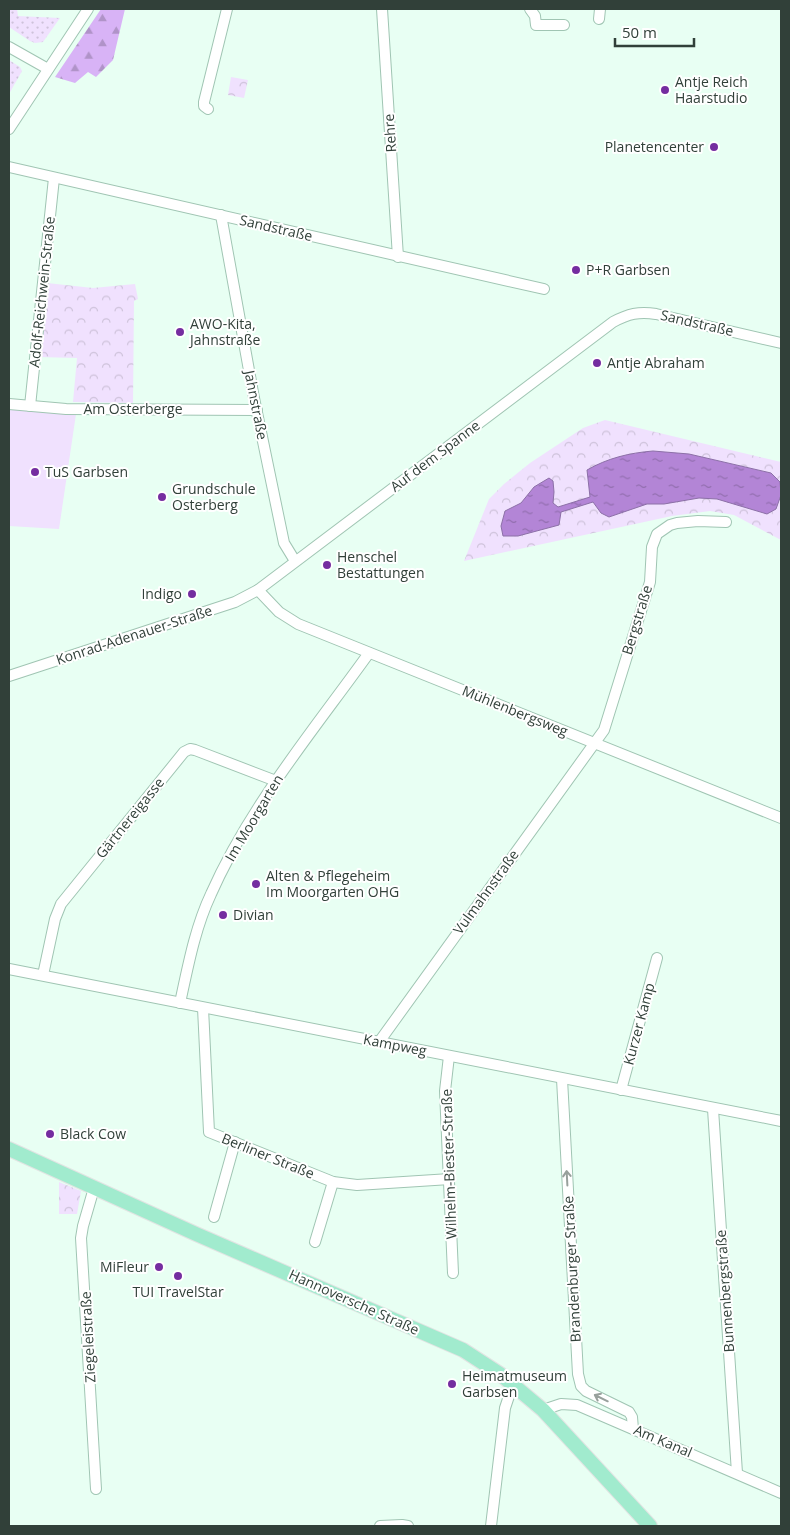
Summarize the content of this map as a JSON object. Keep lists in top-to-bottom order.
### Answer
{
  "streets": {
    "main road": ["Hannoversche Straße"],
    "street": [
      "Rehre",
      "Sandstraße",
      "Adolf-Reichwein-Straße",
      "Jahnstraße",
      "Am Osterberge",
      "Auf dem Spanne",
      "Bergstraße",
      "Konrad-Adenauer-Straße",
      "Mühlenbergsweg",
      "Gärtnereigasse",
      "Im Moorgarten",
      "Vulmahnstraße",
      "Kurzer Kamp",
      "Kampweg",
      "Berliner Straße",
      "Wilhelm-Biester-Straße",
      "Brandenburger Straße",
      "Bunnenbergstraße",
      "Ziegeleistraße",
      "Am Kanal"
    ]
  },
  "crossings": [
    ["Rehre", "Sandstraße"],
    ["Sandstraße", "Adolf-Reichwein-Straße"],
    ["Sandstraße", "Jahnstraße"],
    ["Sandstraße", "Auf dem Spanne"],
    ["Adolf-Reichwein-Straße", "Am Osterberge"],
    ["Jahnstraße", "Am Osterberge"],
    ["Jahnstraße", "Auf dem Spanne"],
    ["Auf dem Spanne", "Konrad-Adenauer-Straße"],
    ["Auf dem Spanne", "Mühlenbergsweg"],
    ["Bergstraße", "Mühlenbergsweg"],
    ["Bergstraße", "Vulmahnstraße"],
    ["Konrad-Adenauer-Straße", "Mühlenbergsweg"],
    ["Mühlenbergsweg", "Im Moorgarten"],
    ["Mühlenbergsweg", "Vulmahnstraße"],
    ["Gärtnereigasse", "Im Moorgarten"],
    ["Gärtnereigasse", "Kampweg"],
    ["Im Moorgarten", "Kampweg"],
    ["Vulmahnstraße", "Kampweg"],
    ["Kurzer Kamp", "Kampweg"],
    ["Kampweg", "Berliner Straße"],
    ["Kampweg", "Wilhelm-Biester-Straße"],
    ["Kampweg", "Brandenburger Straße"],
    ["Kampweg", "Bunnenbergstraße"],
    ["Berliner Straße", "Wilhelm-Biester-Straße"],
    ["Brandenburger Straße", "Am Kanal"],
    ["Bunnenbergstraße", "Am Kanal"],
    ["Hannoversche Straße", "Ziegeleistraße"],
    ["Hannoversche Straße", "Am Kanal"]
  ],
  "one_way": ["Brandenburger Straße"],
  "places": [
    "Antje Reich Haarstudio",
    "Planetencenter",
    "P+R Garbsen",
    "AWO-Kita, Jahnstraße",
    "Antje Abraham",
    "TuS Garbsen",
    "Grundschule Osterberg",
    "Henschel Bestattungen",
    "Indigo",
    "Alten & Pflegeheim Im Moorgarten OHG",
    "Divian",
    "Black Cow",
    "MiFleur",
    "TUI TravelStar",
    "Heimatmuseum Garbsen"
  ],
  "scale_bar": "50 m"
}
